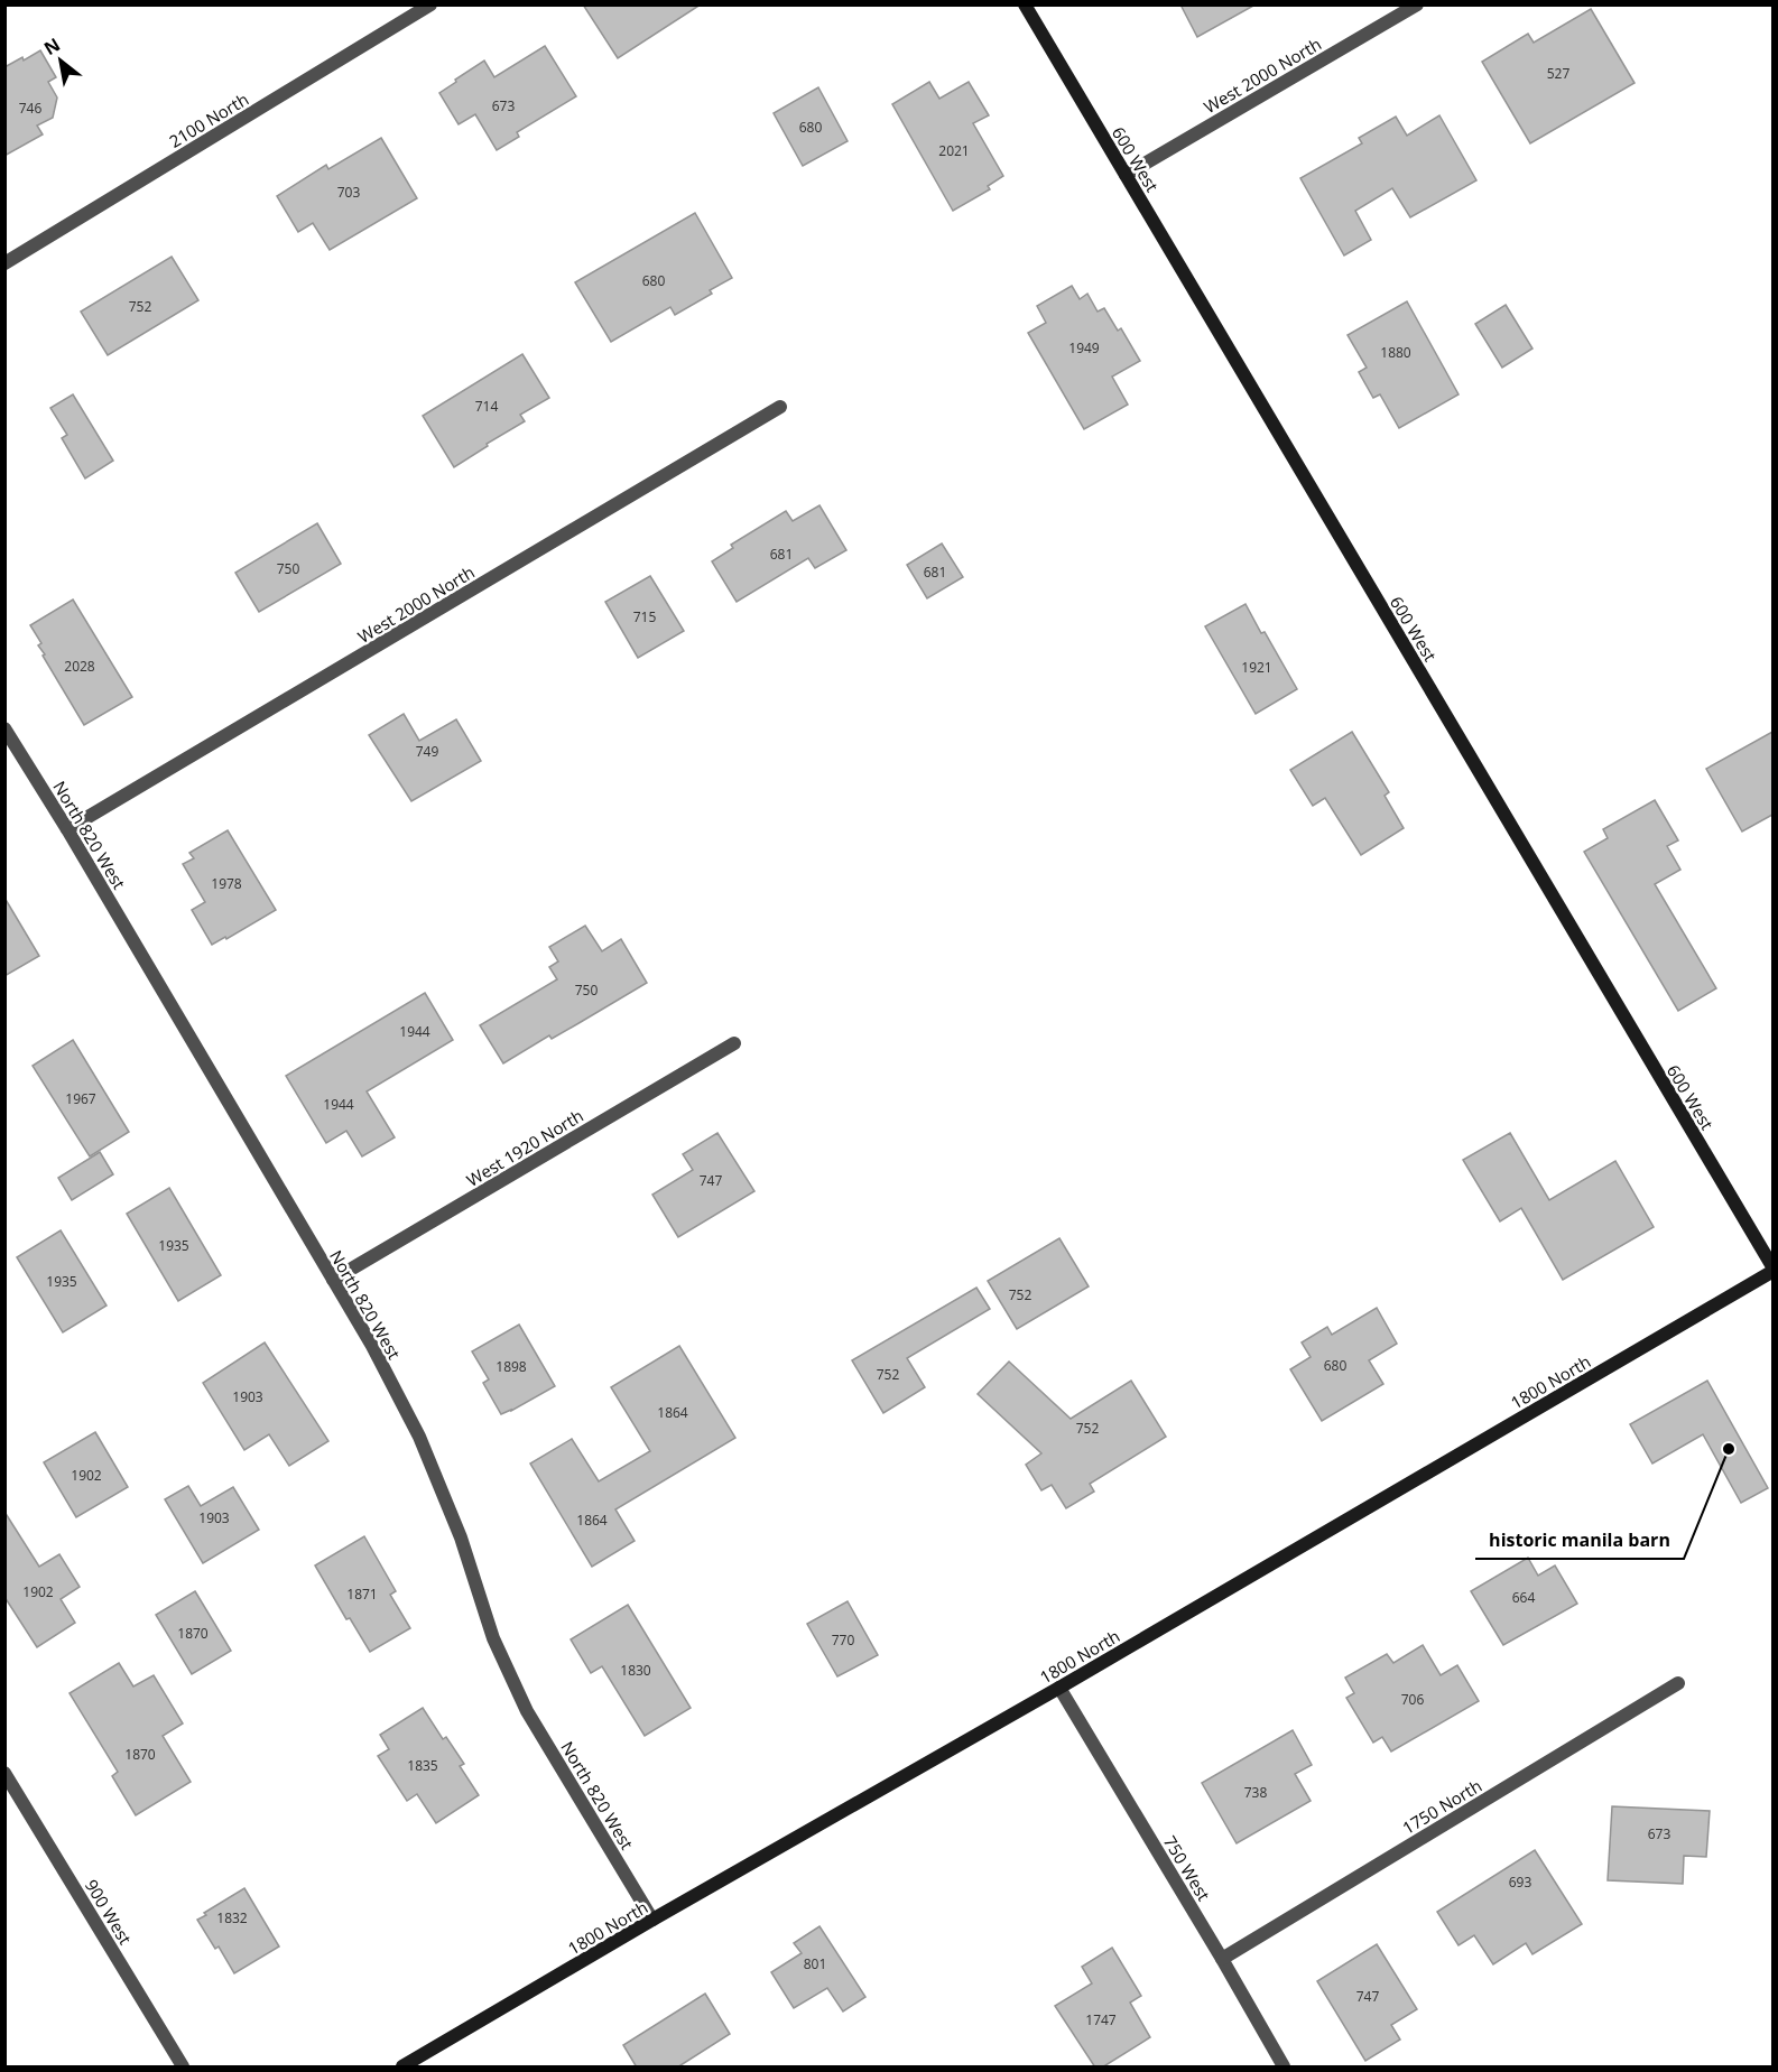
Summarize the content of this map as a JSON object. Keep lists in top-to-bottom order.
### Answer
{
  "streets": {
    "street": [
      "West 2000 North",
      "2100 North",
      "600 West",
      "North 820 West",
      "West 1920 North",
      "1800 North",
      "1750 North",
      "750 West",
      "900 West"
    ]
  },
  "crossings": [
    ["West 2000 North", "600 West"],
    ["West 2000 North", "North 820 West"],
    ["600 West", "1800 North"],
    ["North 820 West", "West 1920 North"],
    ["North 820 West", "1800 North"],
    ["1800 North", "750 West"],
    ["1750 North", "750 West"]
  ],
  "places": ["historic manila barn"],
  "house_numbers": [
    "527",
    "673",
    "746",
    "680",
    "2021",
    "703",
    "680",
    "752",
    "1949",
    "1880",
    "714",
    "681",
    "750",
    "681",
    "715",
    "2028",
    "1921",
    "749",
    "1978",
    "750",
    "1944",
    "1967",
    "1944",
    "747",
    "1935",
    "1935",
    "752",
    "680",
    "1898",
    "752",
    "1903",
    "1864",
    "752",
    "1902",
    "1903",
    "1864",
    "1902",
    "1871",
    "664",
    "1870",
    "770",
    "1830",
    "706",
    "1870",
    "1835",
    "738",
    "673",
    "693",
    "1832",
    "801",
    "747",
    "1747"
  ],
  "north": "top left"
}
